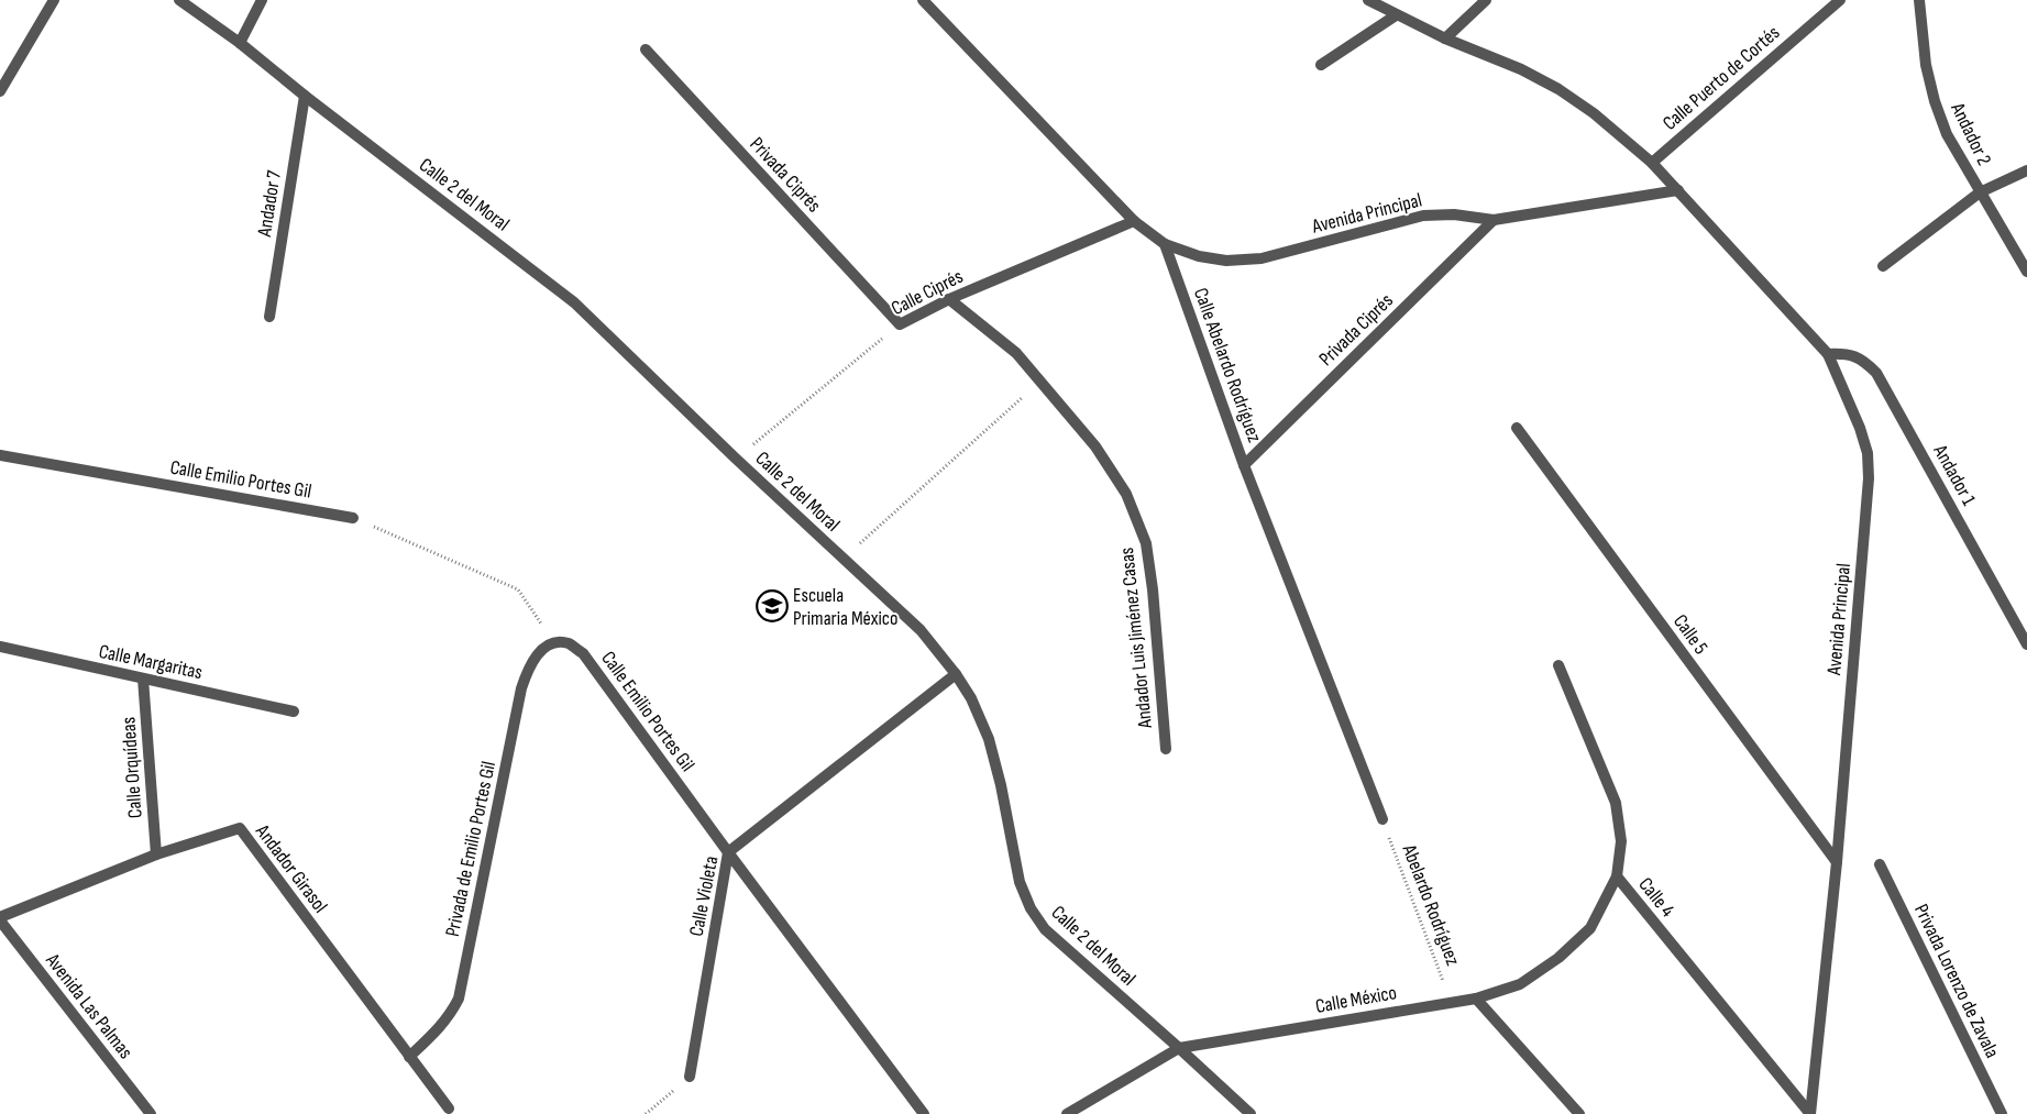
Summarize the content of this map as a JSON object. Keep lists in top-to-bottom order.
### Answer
{
  "streets": {
    "street": [
      "Calle Puerto de Cortés",
      "Andador 2",
      "Privada Ciprés",
      "Calle 2 del Moral",
      "Andador 7",
      "Avenida Principal",
      "Calle Ciprés",
      "Calle Abelardo Rodríguez",
      "Andador 1",
      "Calle Emilio Portes Gil",
      "Calle 5",
      "Andador Luis Jiménez Casas",
      "Calle Margaritas",
      "Calle Orquídeas",
      "Privada de Emilio Portes Gil",
      "Andador Girasol",
      "Calle Violeta",
      "Calle 4",
      "Privada Lorenzo de Zavala",
      "Calle México",
      "Avenida Las Palmas"
    ],
    "path": ["Abelardo Rodríguez"]
  },
  "crossings": [
    ["Calle Puerto de Cortés", "Avenida Principal"],
    ["Privada Ciprés", "Avenida Principal"],
    ["Privada Ciprés", "Calle Ciprés"],
    ["Privada Ciprés", "Calle Abelardo Rodríguez"],
    ["Calle 2 del Moral", "Andador 7"],
    ["Calle 2 del Moral", "Calle Ciprés"],
    ["Calle 2 del Moral", "Calle Violeta"],
    ["Calle 2 del Moral", "Calle México"],
    ["Avenida Principal", "Calle Abelardo Rodríguez"],
    ["Avenida Principal", "Andador 1"],
    ["Avenida Principal", "Calle 5"],
    ["Avenida Principal", "Calle 4"],
    ["Calle Ciprés", "Andador Luis Jiménez Casas"],
    ["Calle Abelardo Rodríguez", "Abelardo Rodríguez"],
    ["Calle Emilio Portes Gil", "Privada de Emilio Portes Gil"],
    ["Calle Emilio Portes Gil", "Calle Violeta"],
    ["Calle Margaritas", "Calle Orquídeas"],
    ["Calle Orquídeas", "Andador Girasol"],
    ["Privada de Emilio Portes Gil", "Andador Girasol"],
    ["Andador Girasol", "Avenida Las Palmas"],
    ["Calle 4", "Calle México"],
    ["Abelardo Rodríguez", "Calle México"]
  ],
  "places": {
    "school or university": ["Escuela Primaria México"]
  }
}
